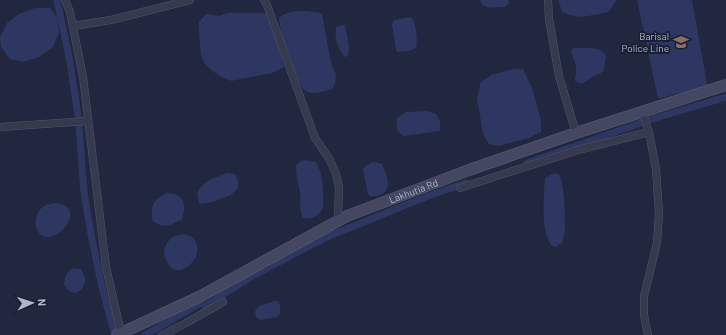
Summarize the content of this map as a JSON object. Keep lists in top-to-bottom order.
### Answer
{
  "streets": {
    "street": ["Lakhutia Rd"]
  },
  "places": {
    "school or university": ["Barisal Police Line"]
  },
  "north": "right"
}
